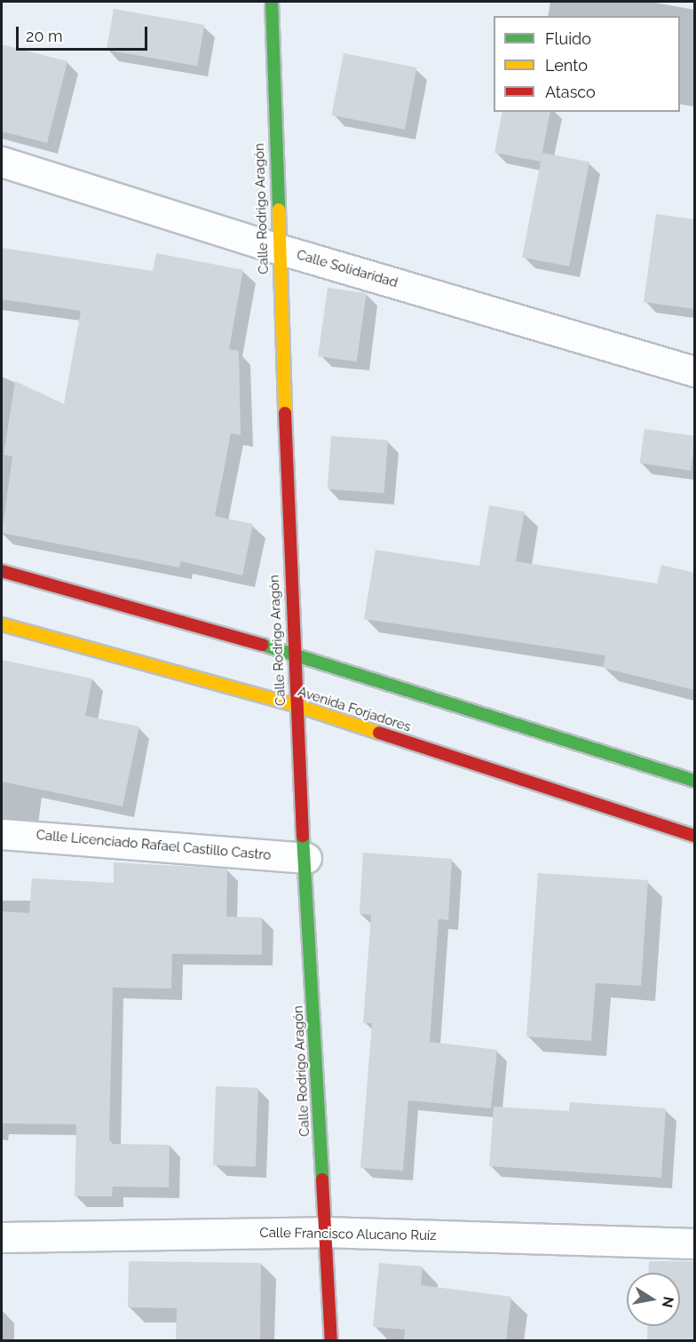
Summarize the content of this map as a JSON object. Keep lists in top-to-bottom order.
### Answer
{
  "streets": {
    "main road": ["Calle Rodrigo Aragón", "Avenida Forjadores"],
    "street": ["Calle Solidaridad", "Calle Licenciado Rafael Castillo Castro", "Calle Francisco Alucano Ruíz"]
  },
  "crossings": [
    ["Calle Rodrigo Aragón", "Calle Solidaridad"],
    ["Calle Rodrigo Aragón", "Avenida Forjadores"],
    ["Calle Rodrigo Aragón", "Calle Licenciado Rafael Castillo Castro"],
    ["Calle Rodrigo Aragón", "Calle Francisco Alucano Ruíz"]
  ],
  "legend": ["Fluido", "Lento", "Atasco"],
  "scale_bar": "20 m",
  "north": "right"
}
